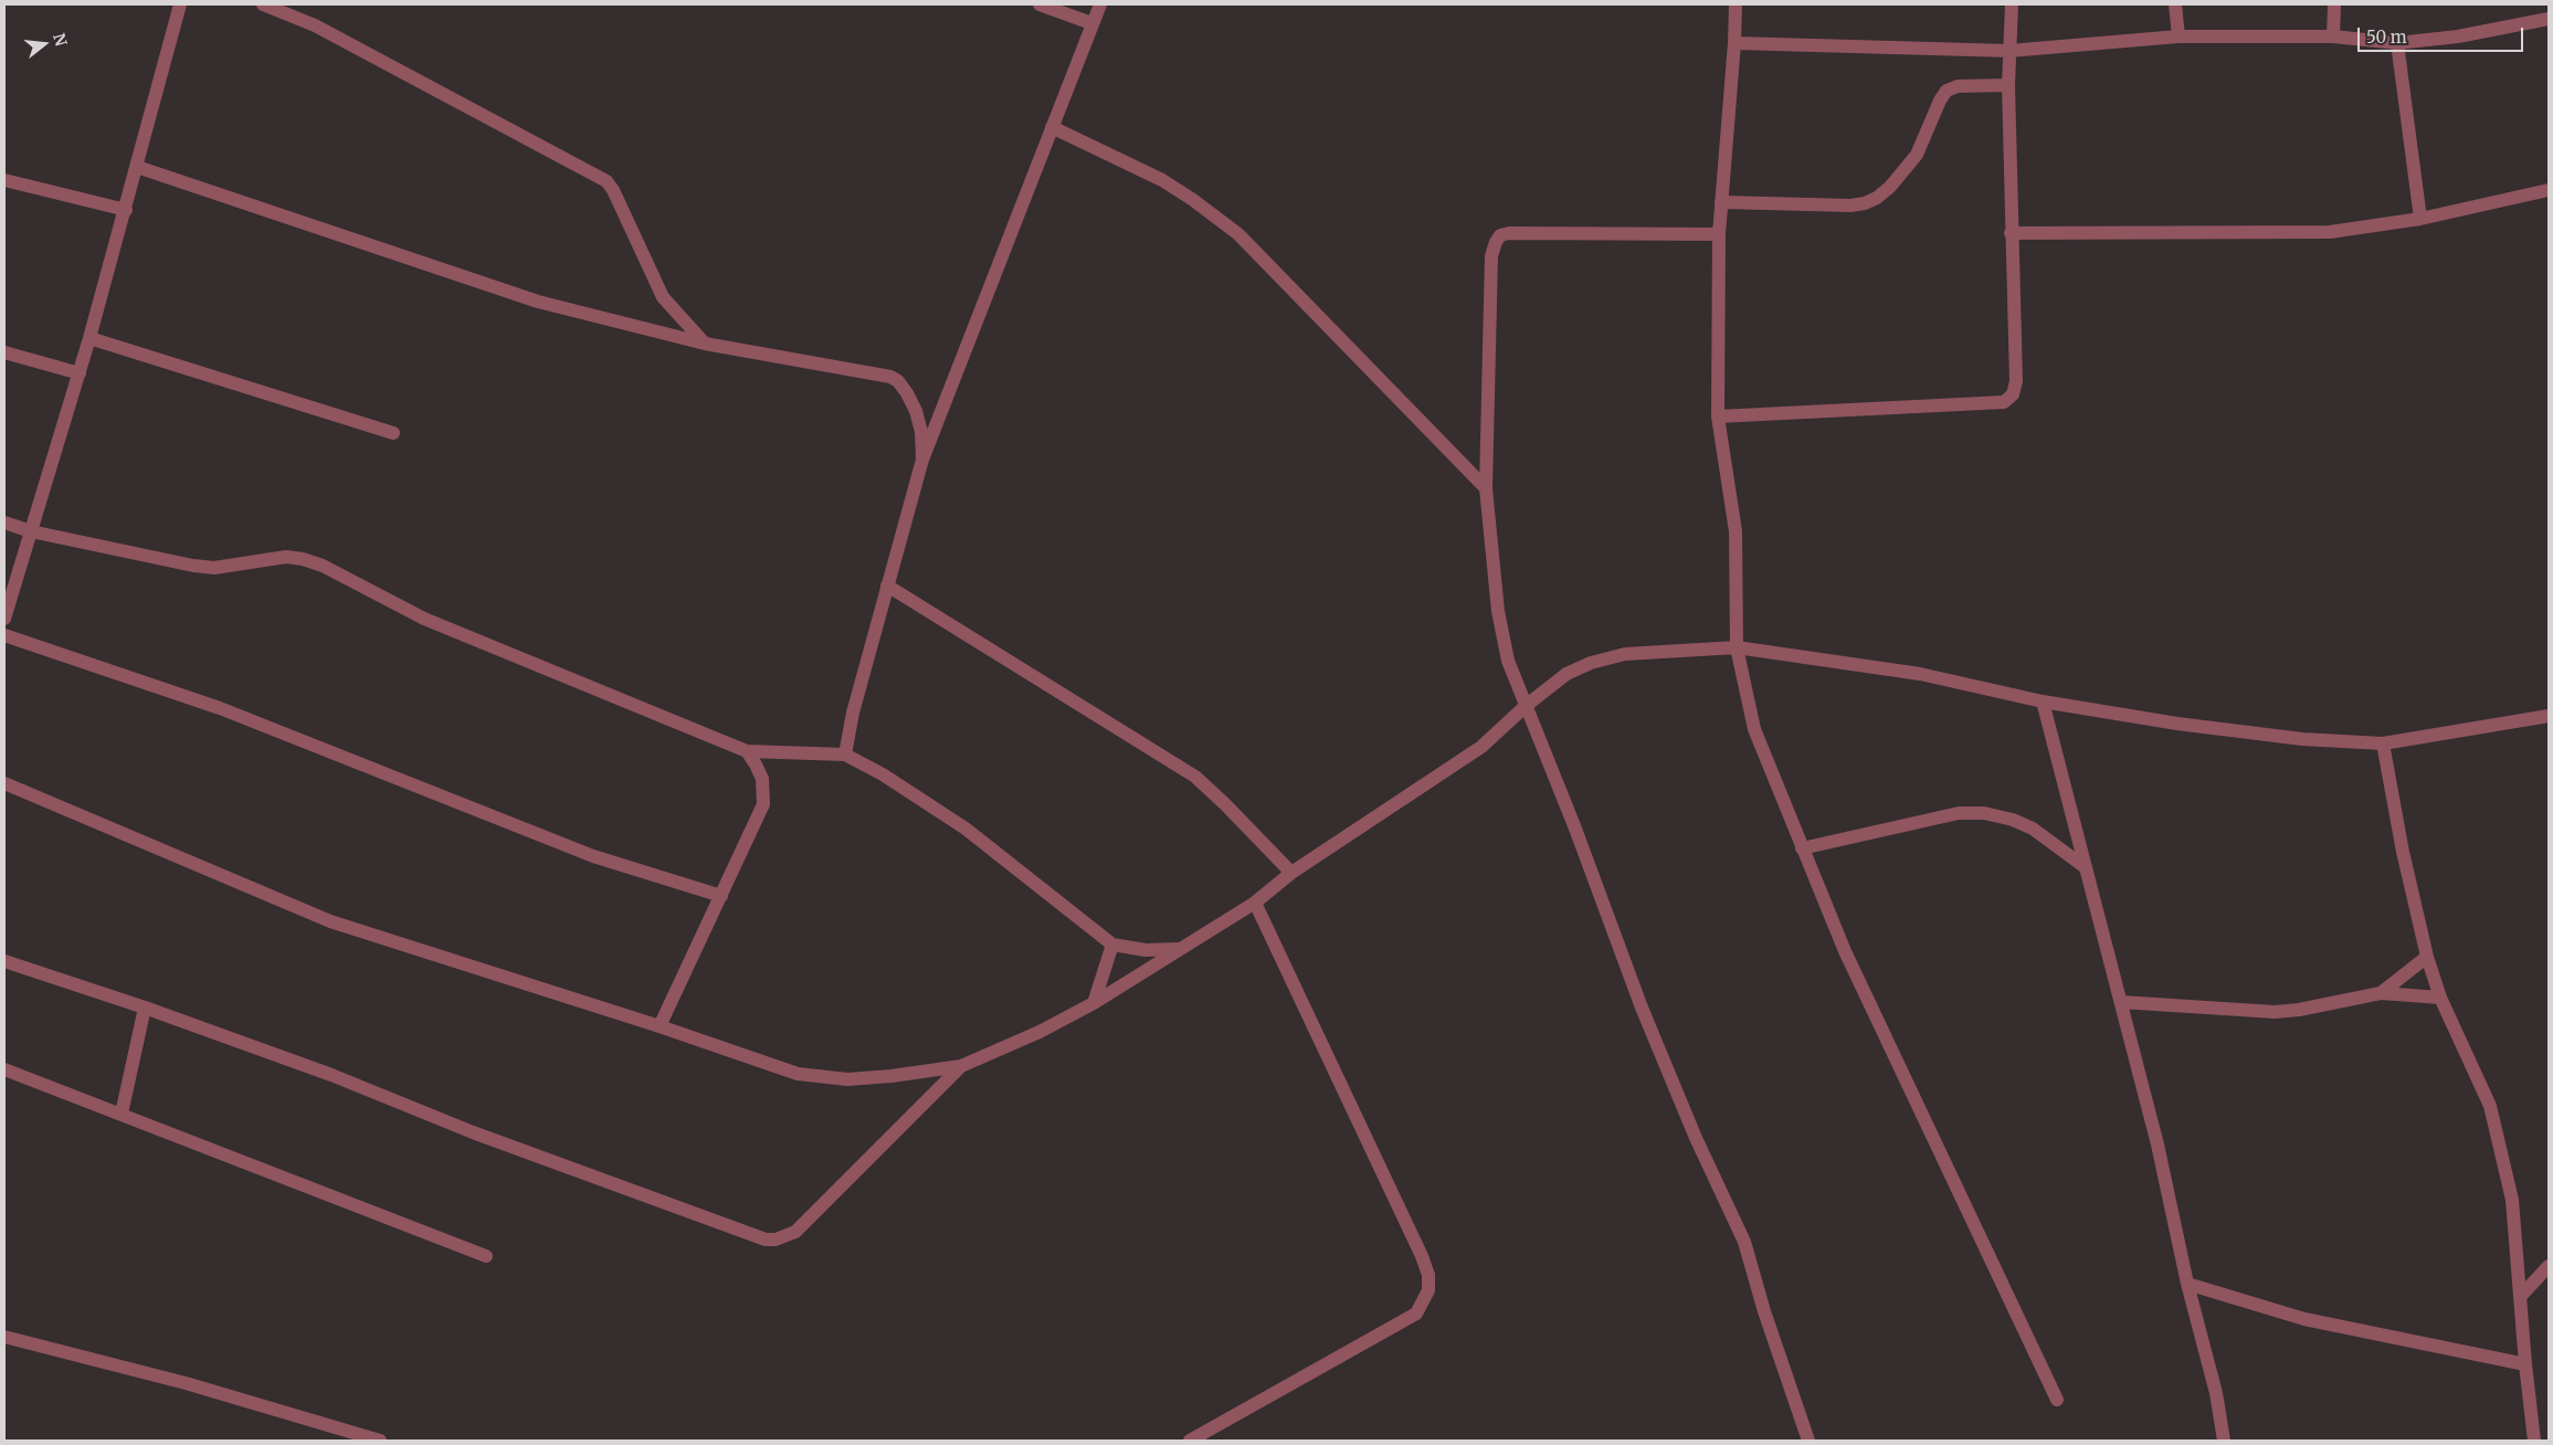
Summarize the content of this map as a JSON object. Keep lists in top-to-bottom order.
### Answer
{
  "scale_bar": "50 m",
  "north": "right"
}
